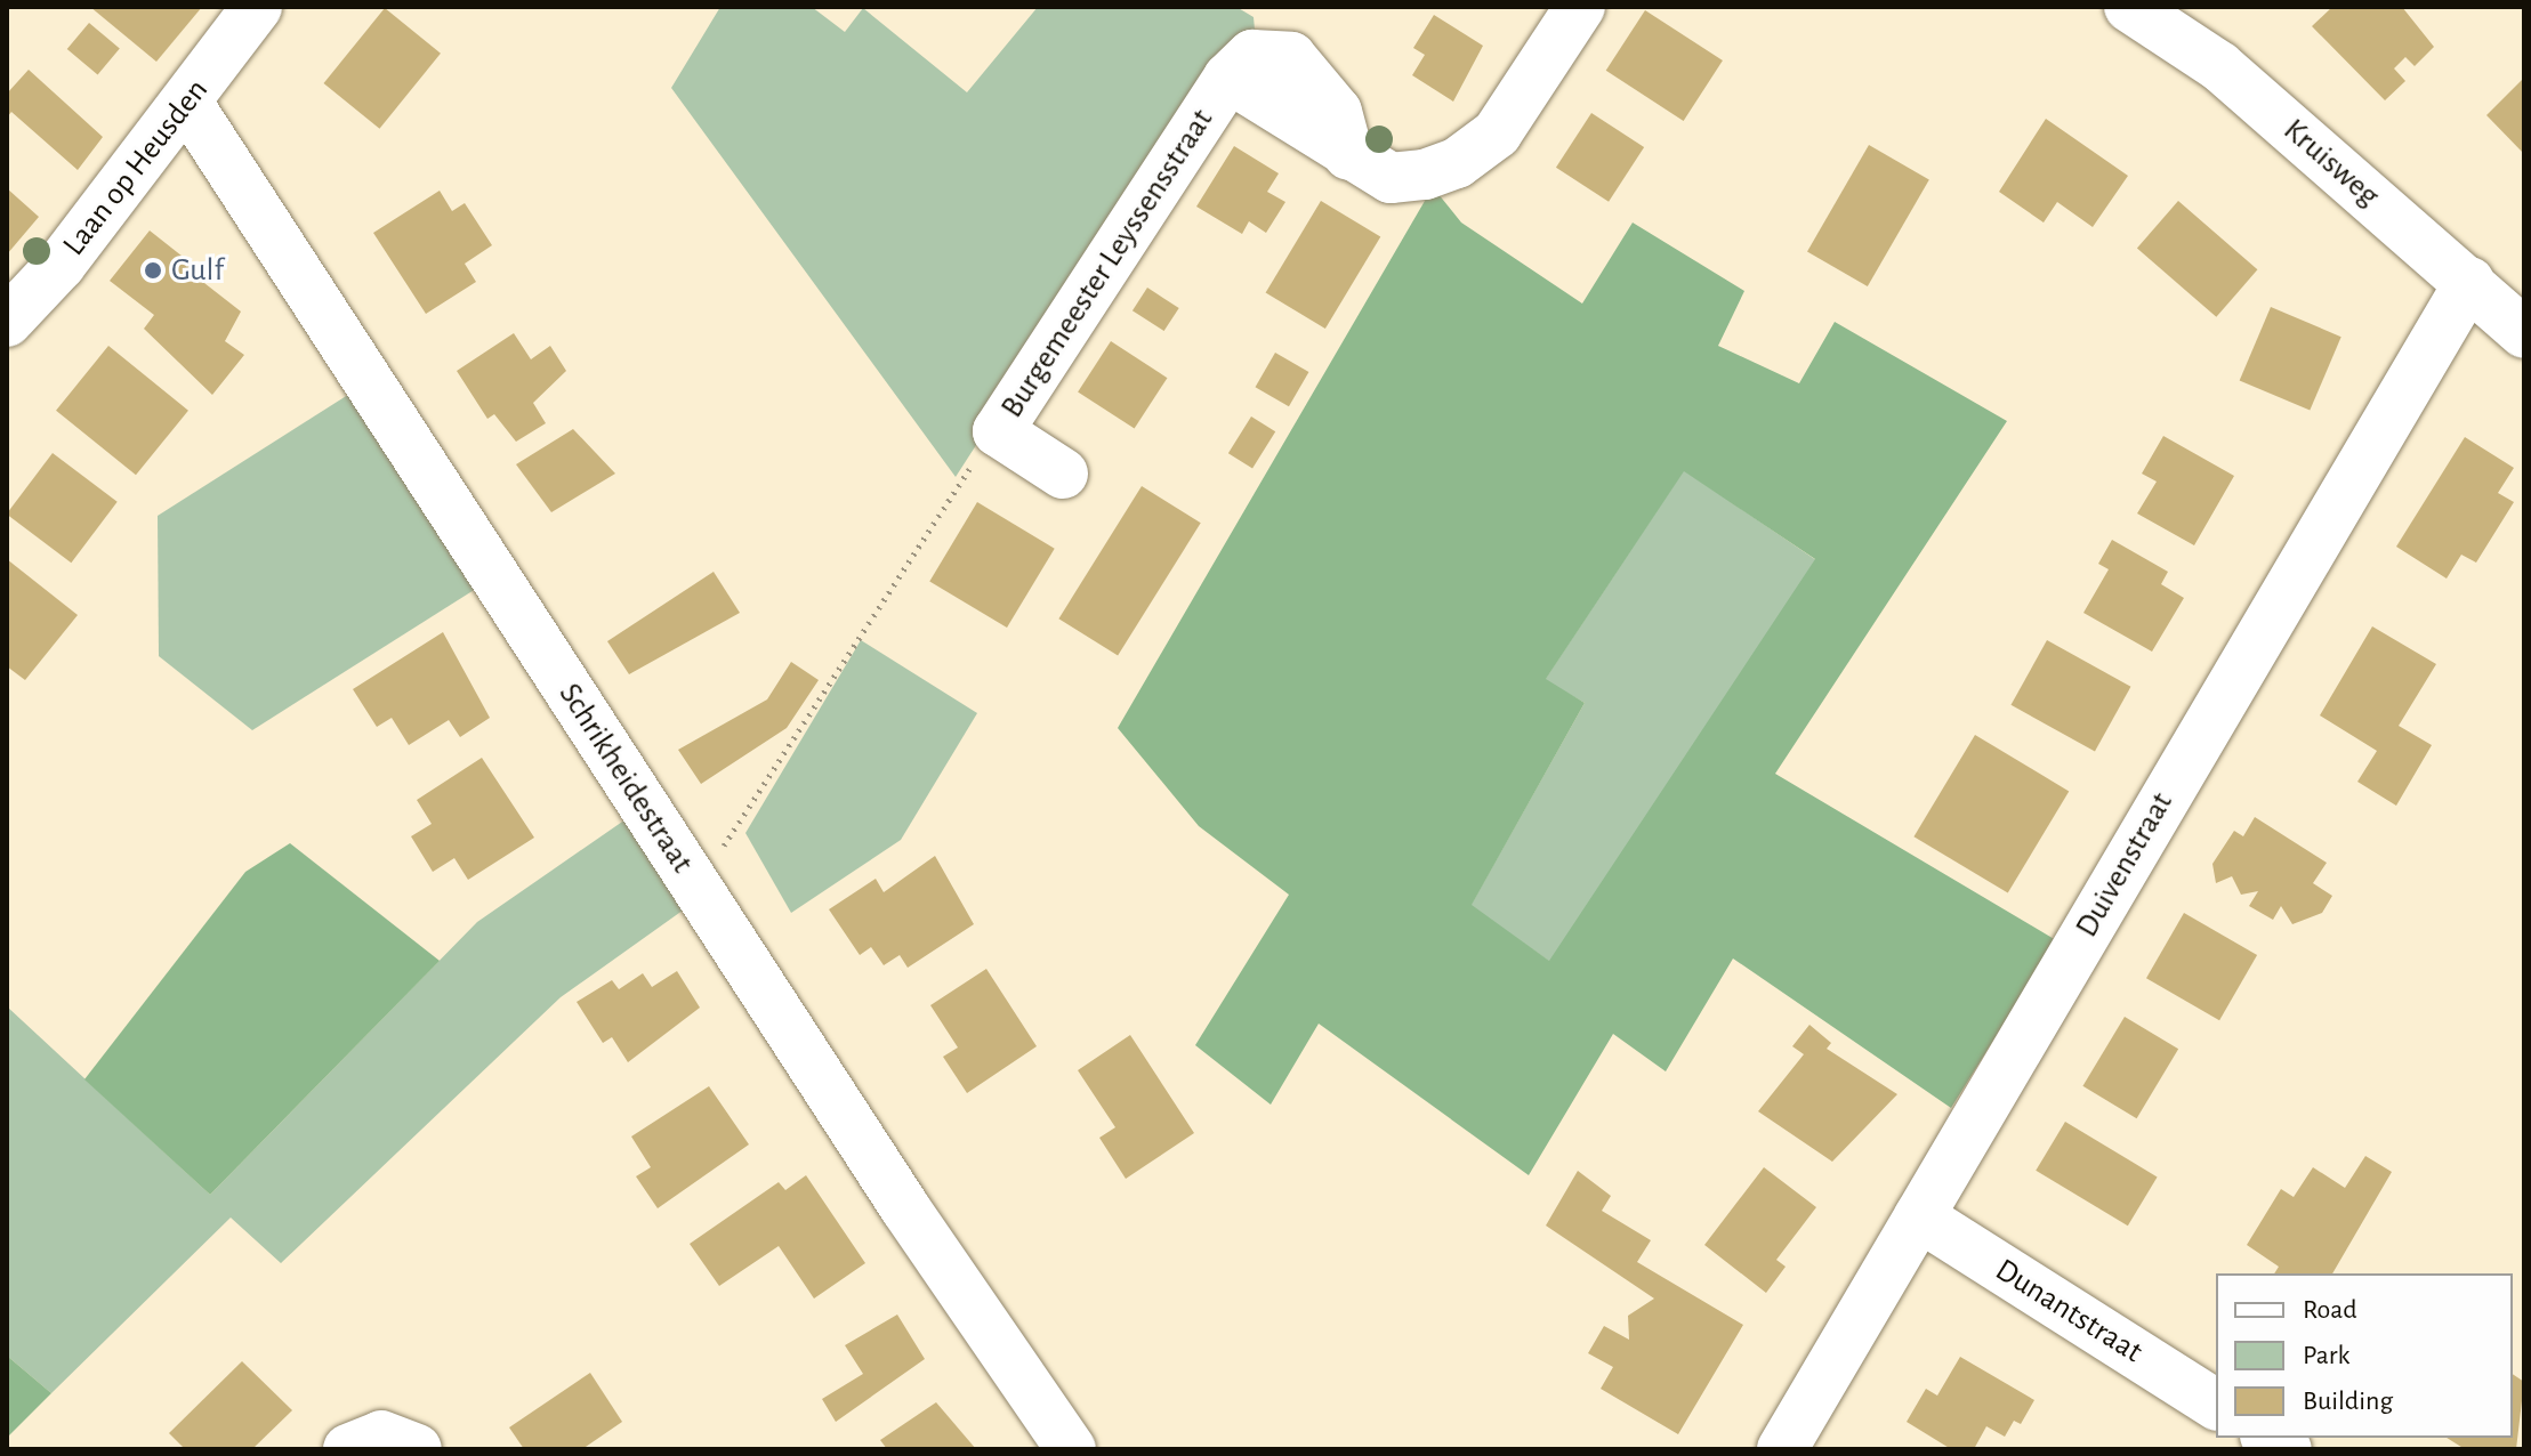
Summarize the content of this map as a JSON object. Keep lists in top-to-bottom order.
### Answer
{
  "streets": {
    "street": [
      "Kruisweg",
      "Laan op Heusden",
      "Burgemeester Leyssensstraat",
      "Schrikheidestraat",
      "Duivenstraat",
      "Dunantstraat"
    ]
  },
  "crossings": [
    ["Kruisweg", "Duivenstraat"],
    ["Laan op Heusden", "Schrikheidestraat"],
    ["Duivenstraat", "Dunantstraat"]
  ],
  "places": ["Gulf"],
  "legend": ["Road", "Park", "Building"]
}
